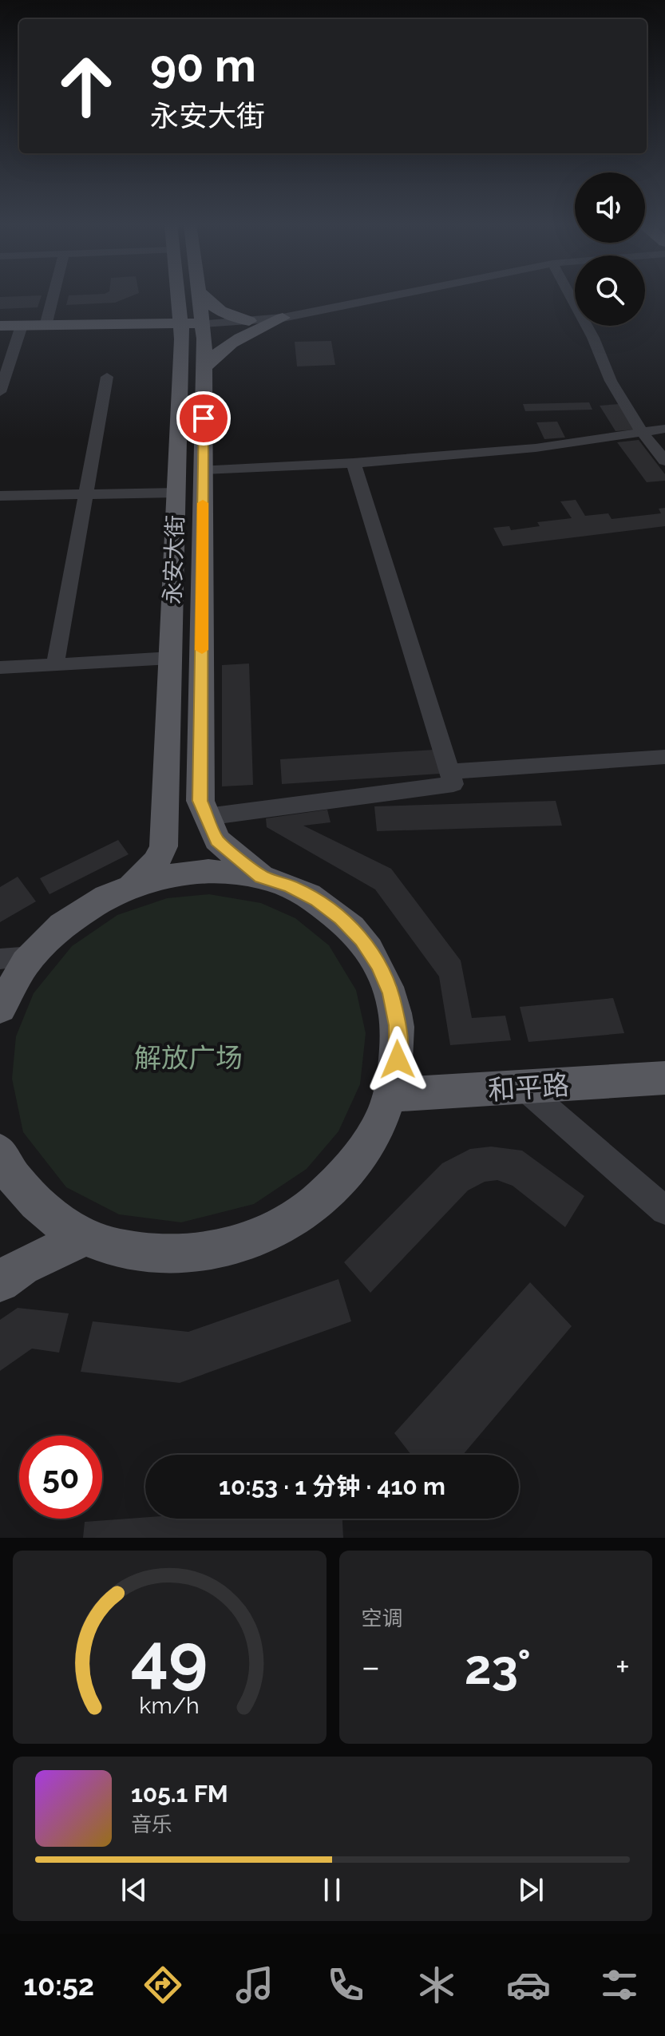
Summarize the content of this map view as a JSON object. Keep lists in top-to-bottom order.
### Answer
{
  "streets": {
    "main road": ["永安大街", "和平路"]
  },
  "parks": ["解放广场"],
  "page": {
    "turn": ["90 m", "永安大街"],
    "limit": "50",
    "trip": "10:53 · 1 分钟 · 410 m",
    "tile": "空调",
    "heat": ["−", "23°", "+"],
    "song": ["105.1 FM", "音乐"],
    "tabs": "10:52",
    "gauge": ["49", "km/h"]
  }
}
